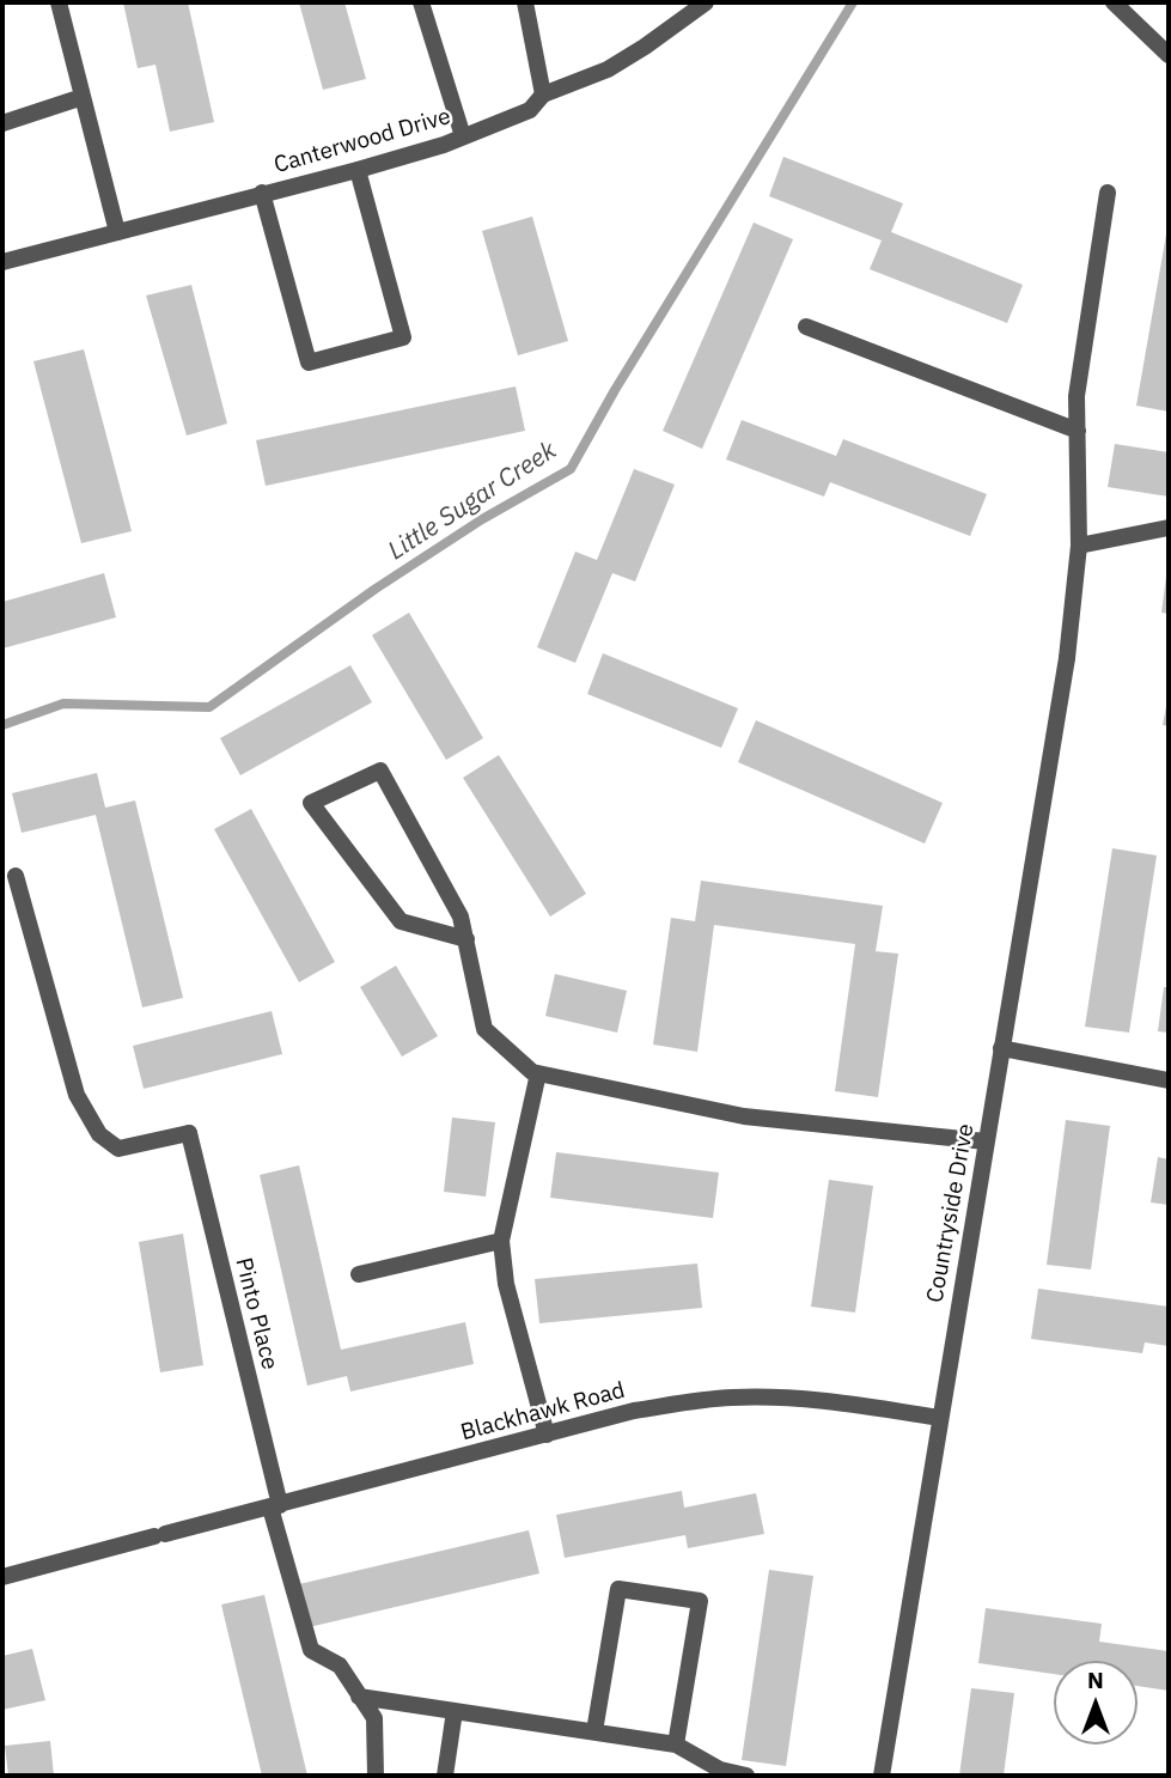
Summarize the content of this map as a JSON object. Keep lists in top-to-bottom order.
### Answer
{
  "streets": {
    "street": [
      "Canterwood Drive",
      "Countryside Drive",
      "Pinto Place",
      "Blackhawk Road"
    ]
  },
  "crossings": [
    ["Countryside Drive", "Blackhawk Road"],
    ["Pinto Place", "Blackhawk Road"]
  ],
  "water": ["Little Sugar Creek"],
  "north": "top"
}
